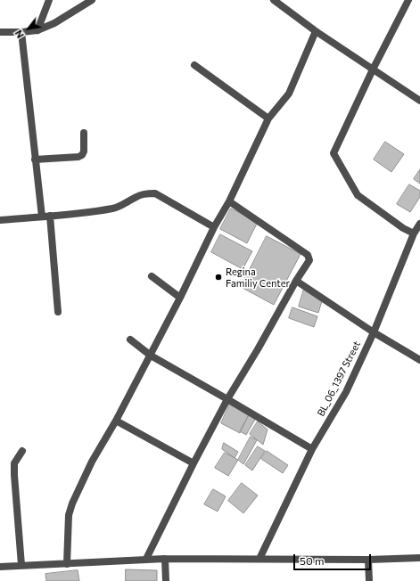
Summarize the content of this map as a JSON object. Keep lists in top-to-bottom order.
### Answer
{
  "streets": {
    "street": ["BL_06_1397 Street"]
  },
  "places": ["Regina Familiy Center"],
  "scale_bar": "50 m",
  "north": "bottom left"
}
